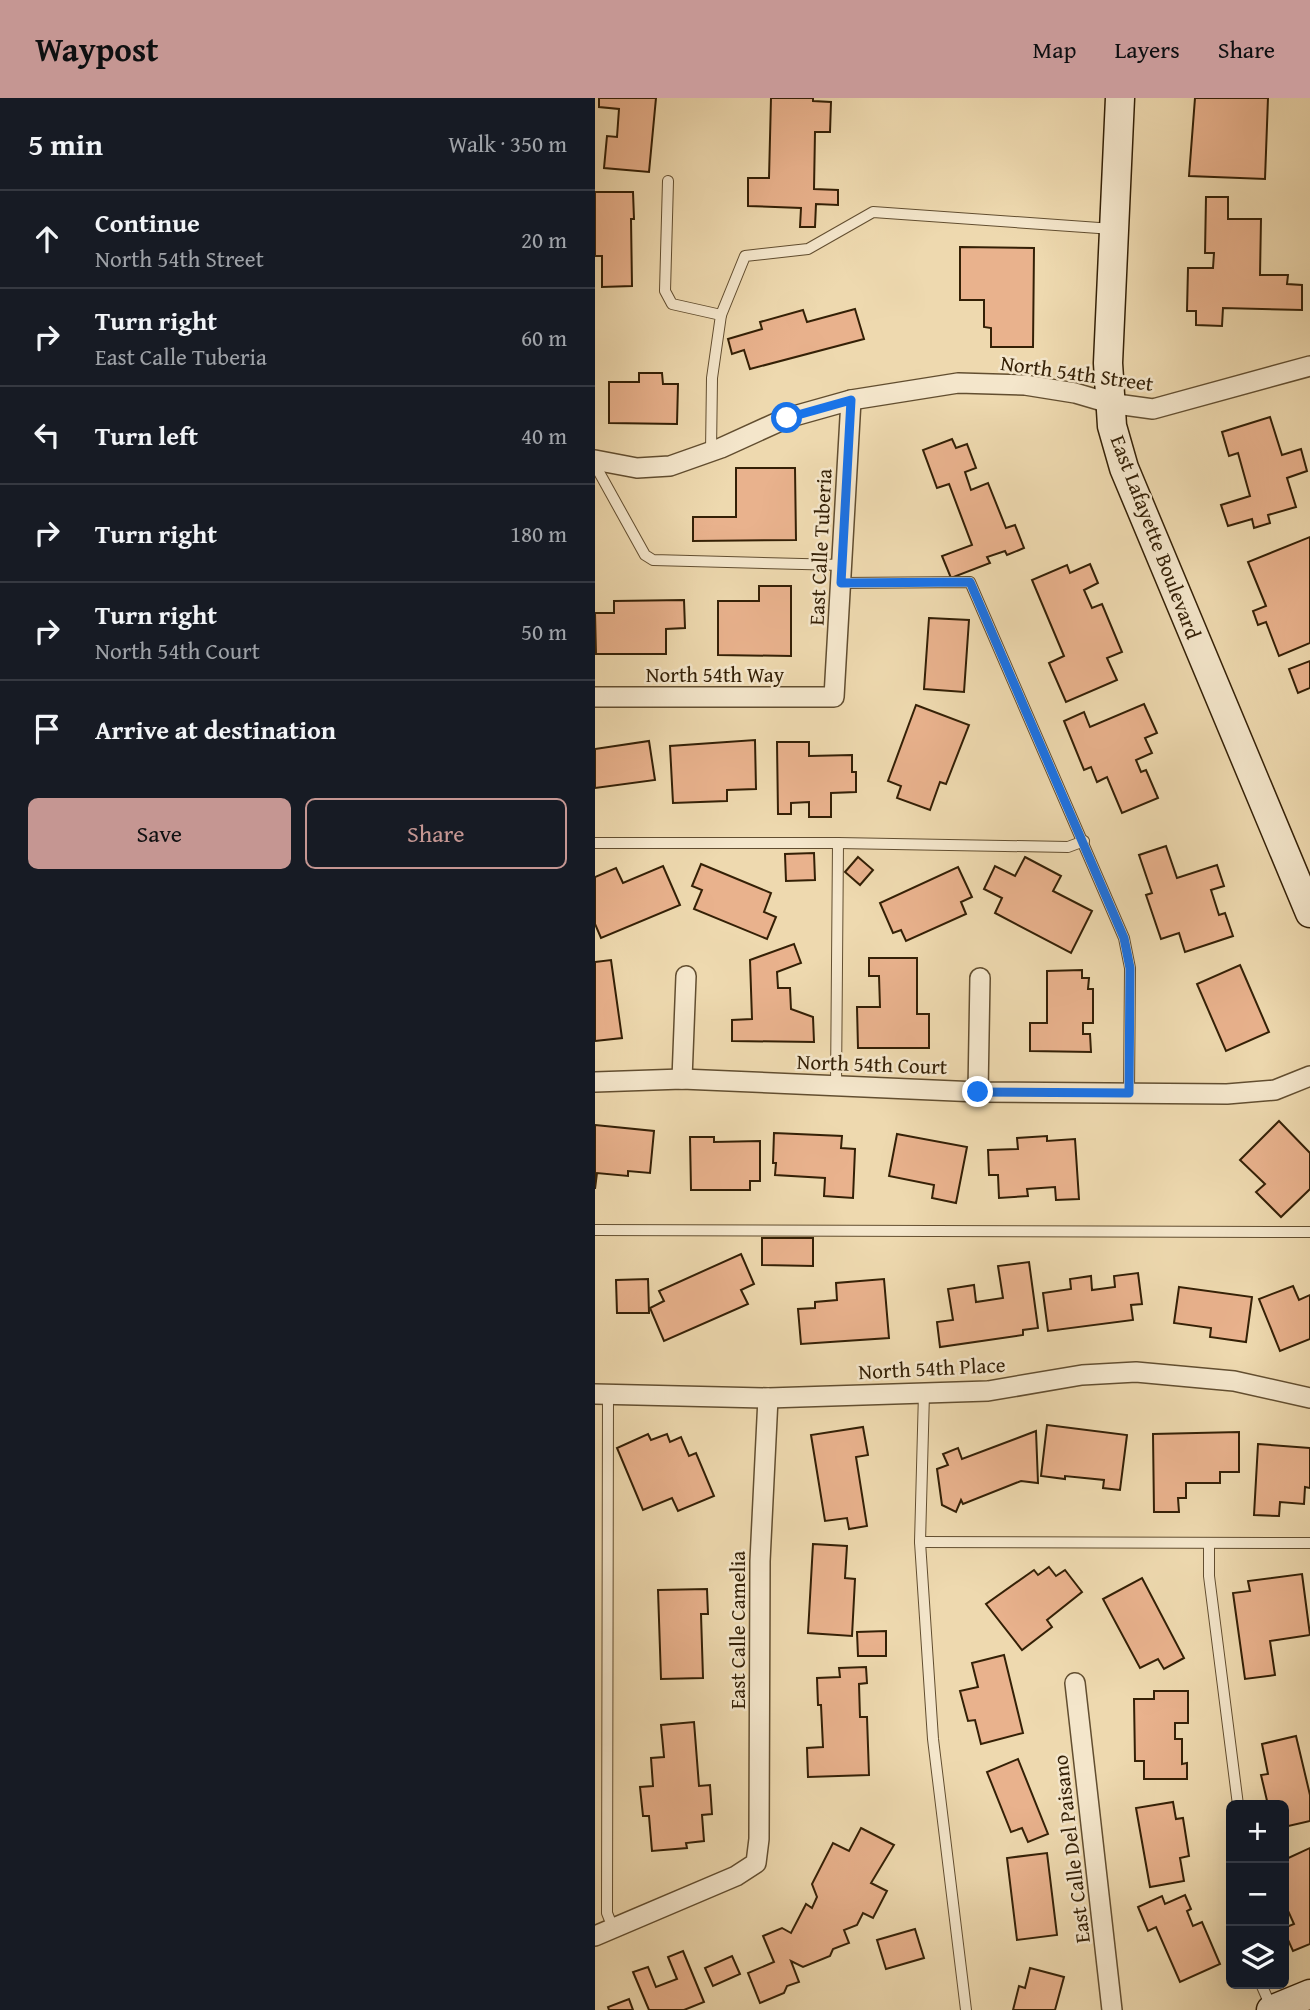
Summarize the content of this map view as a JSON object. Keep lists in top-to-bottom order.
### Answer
{
  "streets": {
    "street": [
      "North 54th Street",
      "East Lafayette Boulevard",
      "East Calle Tuberia",
      "North 54th Way",
      "North 54th Court",
      "North 54th Place",
      "East Calle Camelia",
      "East Calle Del Paisano"
    ]
  },
  "crossings": [
    ["North 54th Street", "East Lafayette Boulevard"],
    ["North 54th Street", "East Calle Tuberia"],
    ["East Calle Tuberia", "North 54th Way"],
    ["North 54th Place", "East Calle Camelia"]
  ],
  "page": {
    "header": "Waypost",
    "nav": ["Map", "Layers", "Share"],
    "heading": ["5 min", "Walk · 350 m"],
    "list": [
      ["Continue", "North 54th Street", "20 m"],
      ["Turn right", "East Calle Tuberia", "60 m"],
      ["Turn left", "40 m"],
      ["Turn right", "180 m"],
      ["Turn right", "North 54th Court", "50 m"],
      "Arrive at destination"
    ],
    "buttons": ["Save", "Share"],
    "map_buttons": ["+", "−"]
  }
}
